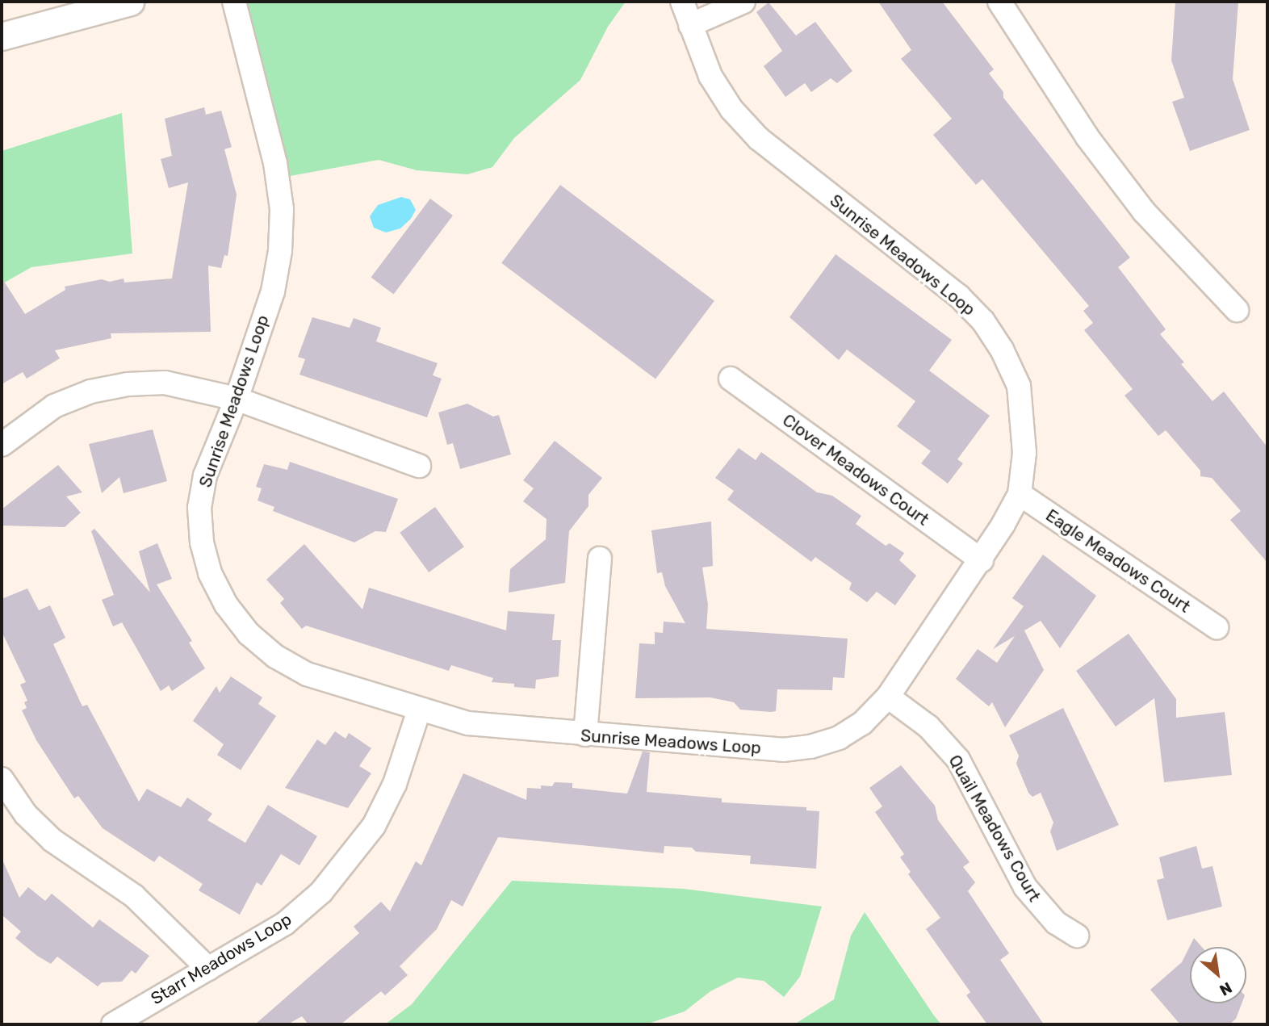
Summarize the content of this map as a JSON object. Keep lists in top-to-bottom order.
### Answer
{
  "streets": {
    "street": [
      "Sunrise Meadows Loop",
      "Clover Meadows Court",
      "Eagle Meadows Court",
      "Quail Meadows Court",
      "Starr Meadows Loop"
    ]
  },
  "crossings": [
    ["Sunrise Meadows Loop", "Clover Meadows Court"],
    ["Sunrise Meadows Loop", "Eagle Meadows Court"],
    ["Sunrise Meadows Loop", "Quail Meadows Court"],
    ["Sunrise Meadows Loop", "Starr Meadows Loop"]
  ],
  "north": "bottom right"
}
